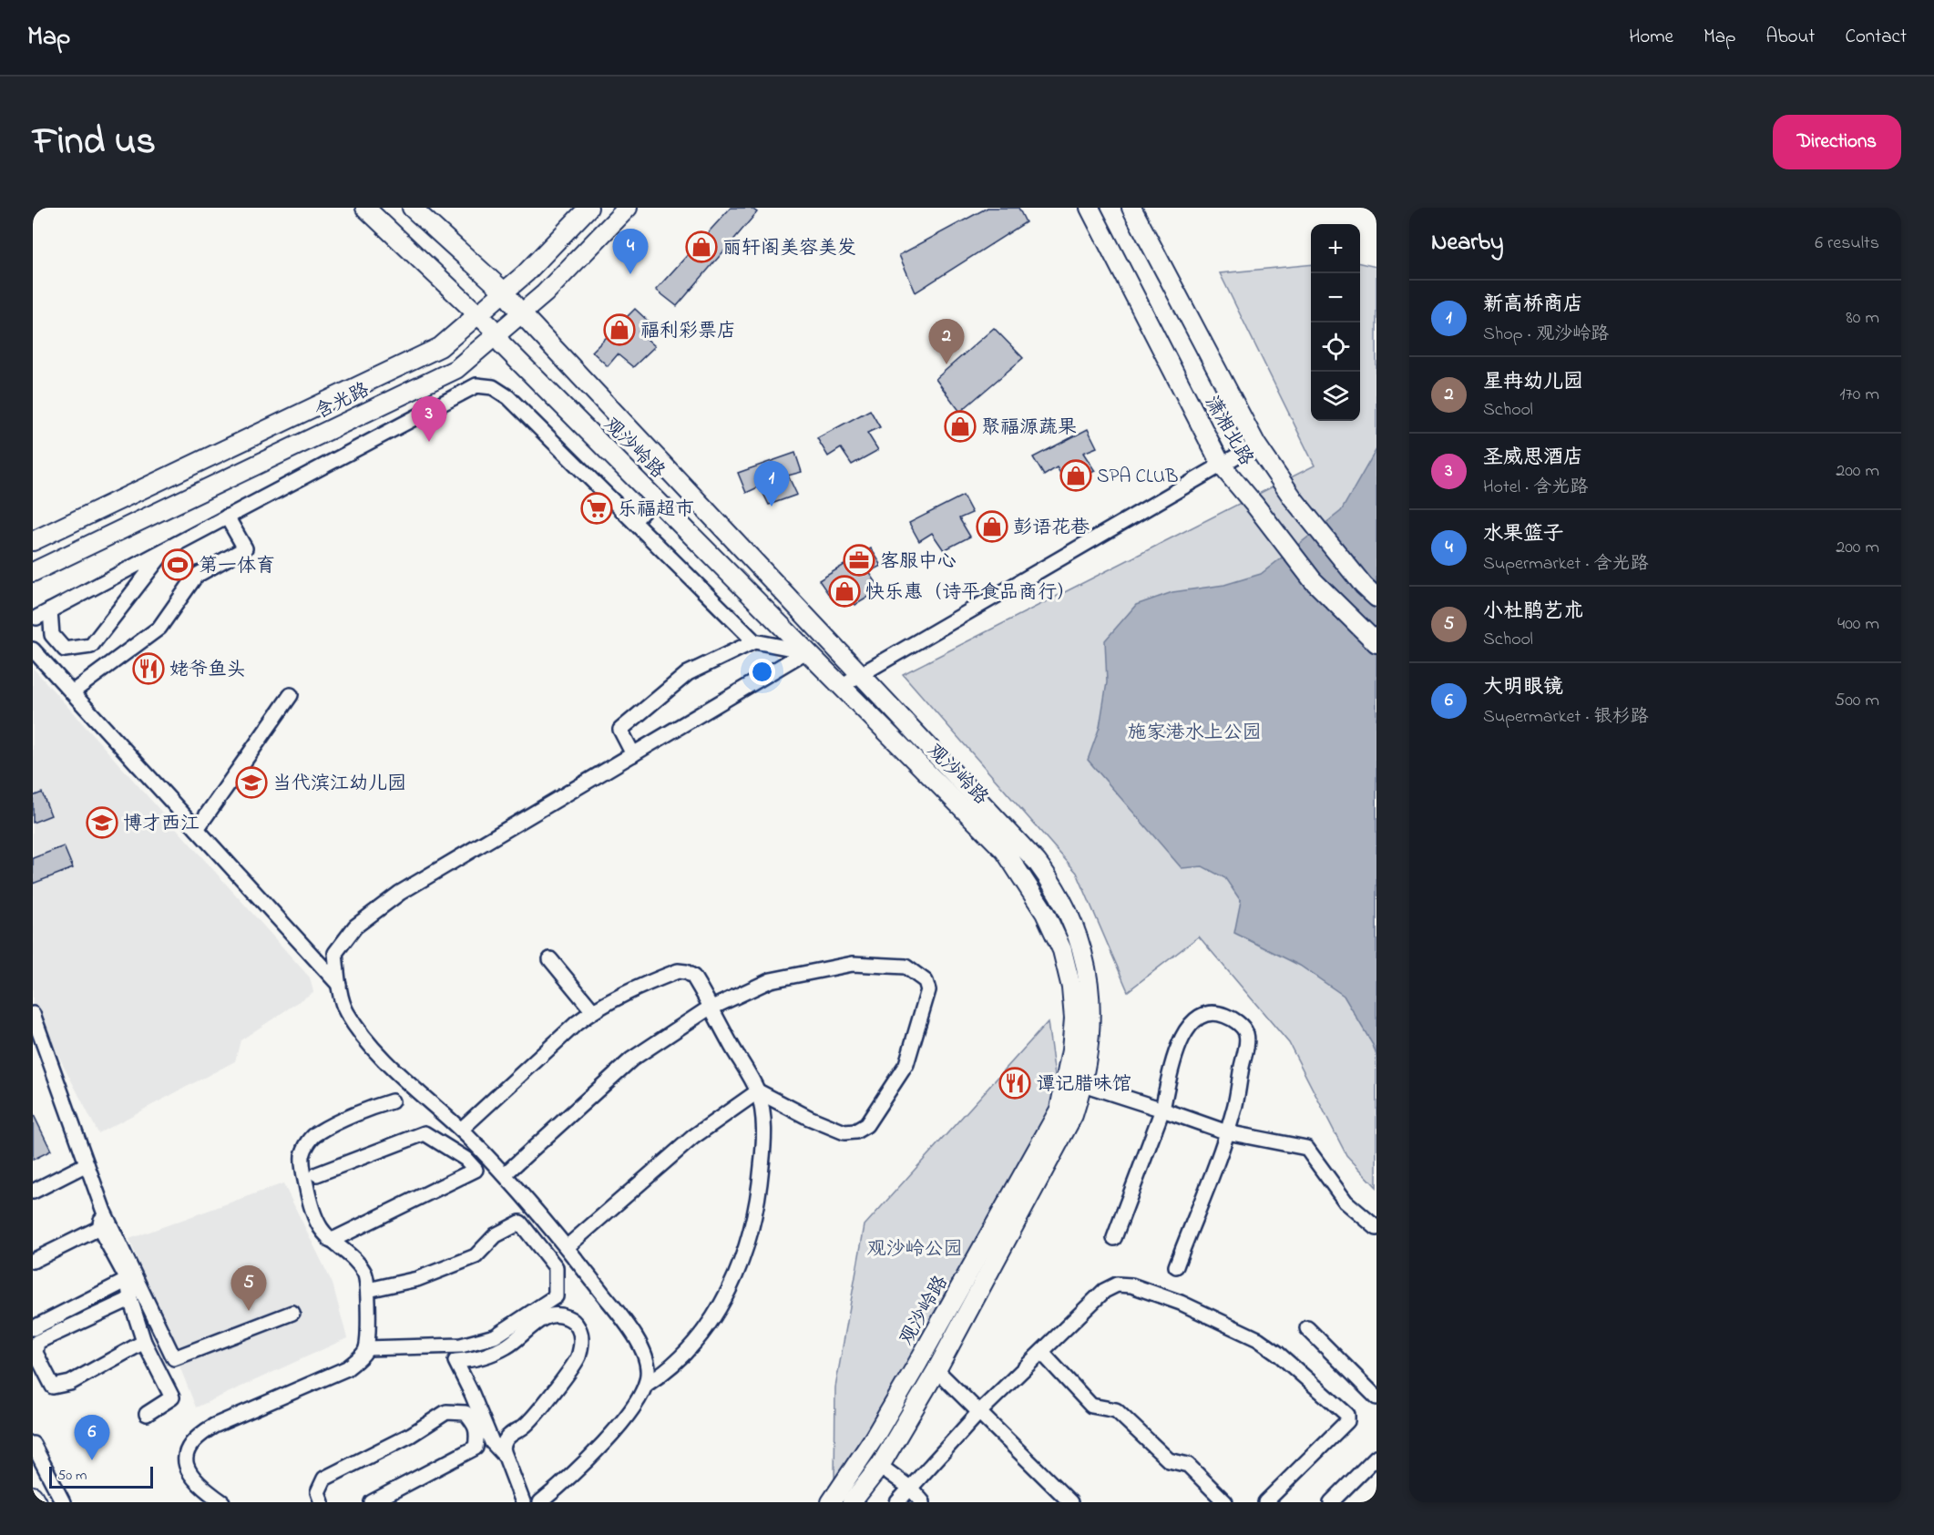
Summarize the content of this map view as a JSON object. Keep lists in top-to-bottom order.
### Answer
{
  "streets": {
    "main road": ["含光路", "潇湘北路", "观沙岭路"]
  },
  "crossings": [
    ["含光路", "观沙岭路"]
  ],
  "parks": ["施家港水上公园", "观沙岭公园"],
  "places": {
    "shop": [
      "丽轩阁美容美发",
      "福利彩票店",
      "聚福源蔬果",
      "SPA CLUB",
      "彭语花巷",
      "快乐惠（诗平食品商行）"
    ],
    "supermarket": ["乐福超市"],
    "office": ["客服中心"],
    "sports": ["第一体育"],
    "restaurant": ["姥爷鱼头", "谭记腊味馆"],
    "school or university": ["当代滨江幼儿园", "博才西江"]
  },
  "scale_bar": "50 m",
  "page": {
    "header": "Map",
    "nav": [
      "Home",
      "Map",
      "About",
      "Contact"
    ],
    "title": "Find us",
    "buttons": "Directions",
    "heading": ["Nearby", "6 results"],
    "map_buttons": ["+", "−"],
    "pins": [
      "4",
      "2",
      "3",
      "1",
      "5",
      "6"
    ],
    "list": [
      {
        "mark": "1",
        "name": "新高桥商店",
        "note": "Shop · 观沙岭路",
        "value": "80 m"
      },
      {
        "mark": "2",
        "name": "星冉幼儿园",
        "note": "School",
        "value": "170 m"
      },
      {
        "mark": "3",
        "name": "圣威思酒店",
        "note": "Hotel · 含光路",
        "value": "200 m"
      },
      {
        "mark": "4",
        "name": "水果篮子",
        "note": "Supermarket · 含光路",
        "value": "200 m"
      },
      {
        "mark": "5",
        "name": "小杜鹃艺术",
        "note": "School",
        "value": "400 m"
      },
      {
        "mark": "6",
        "name": "大明眼镜",
        "note": "Supermarket · 银杉路",
        "value": "500 m"
      }
    ],
    "scale": "50 m"
  }
}
